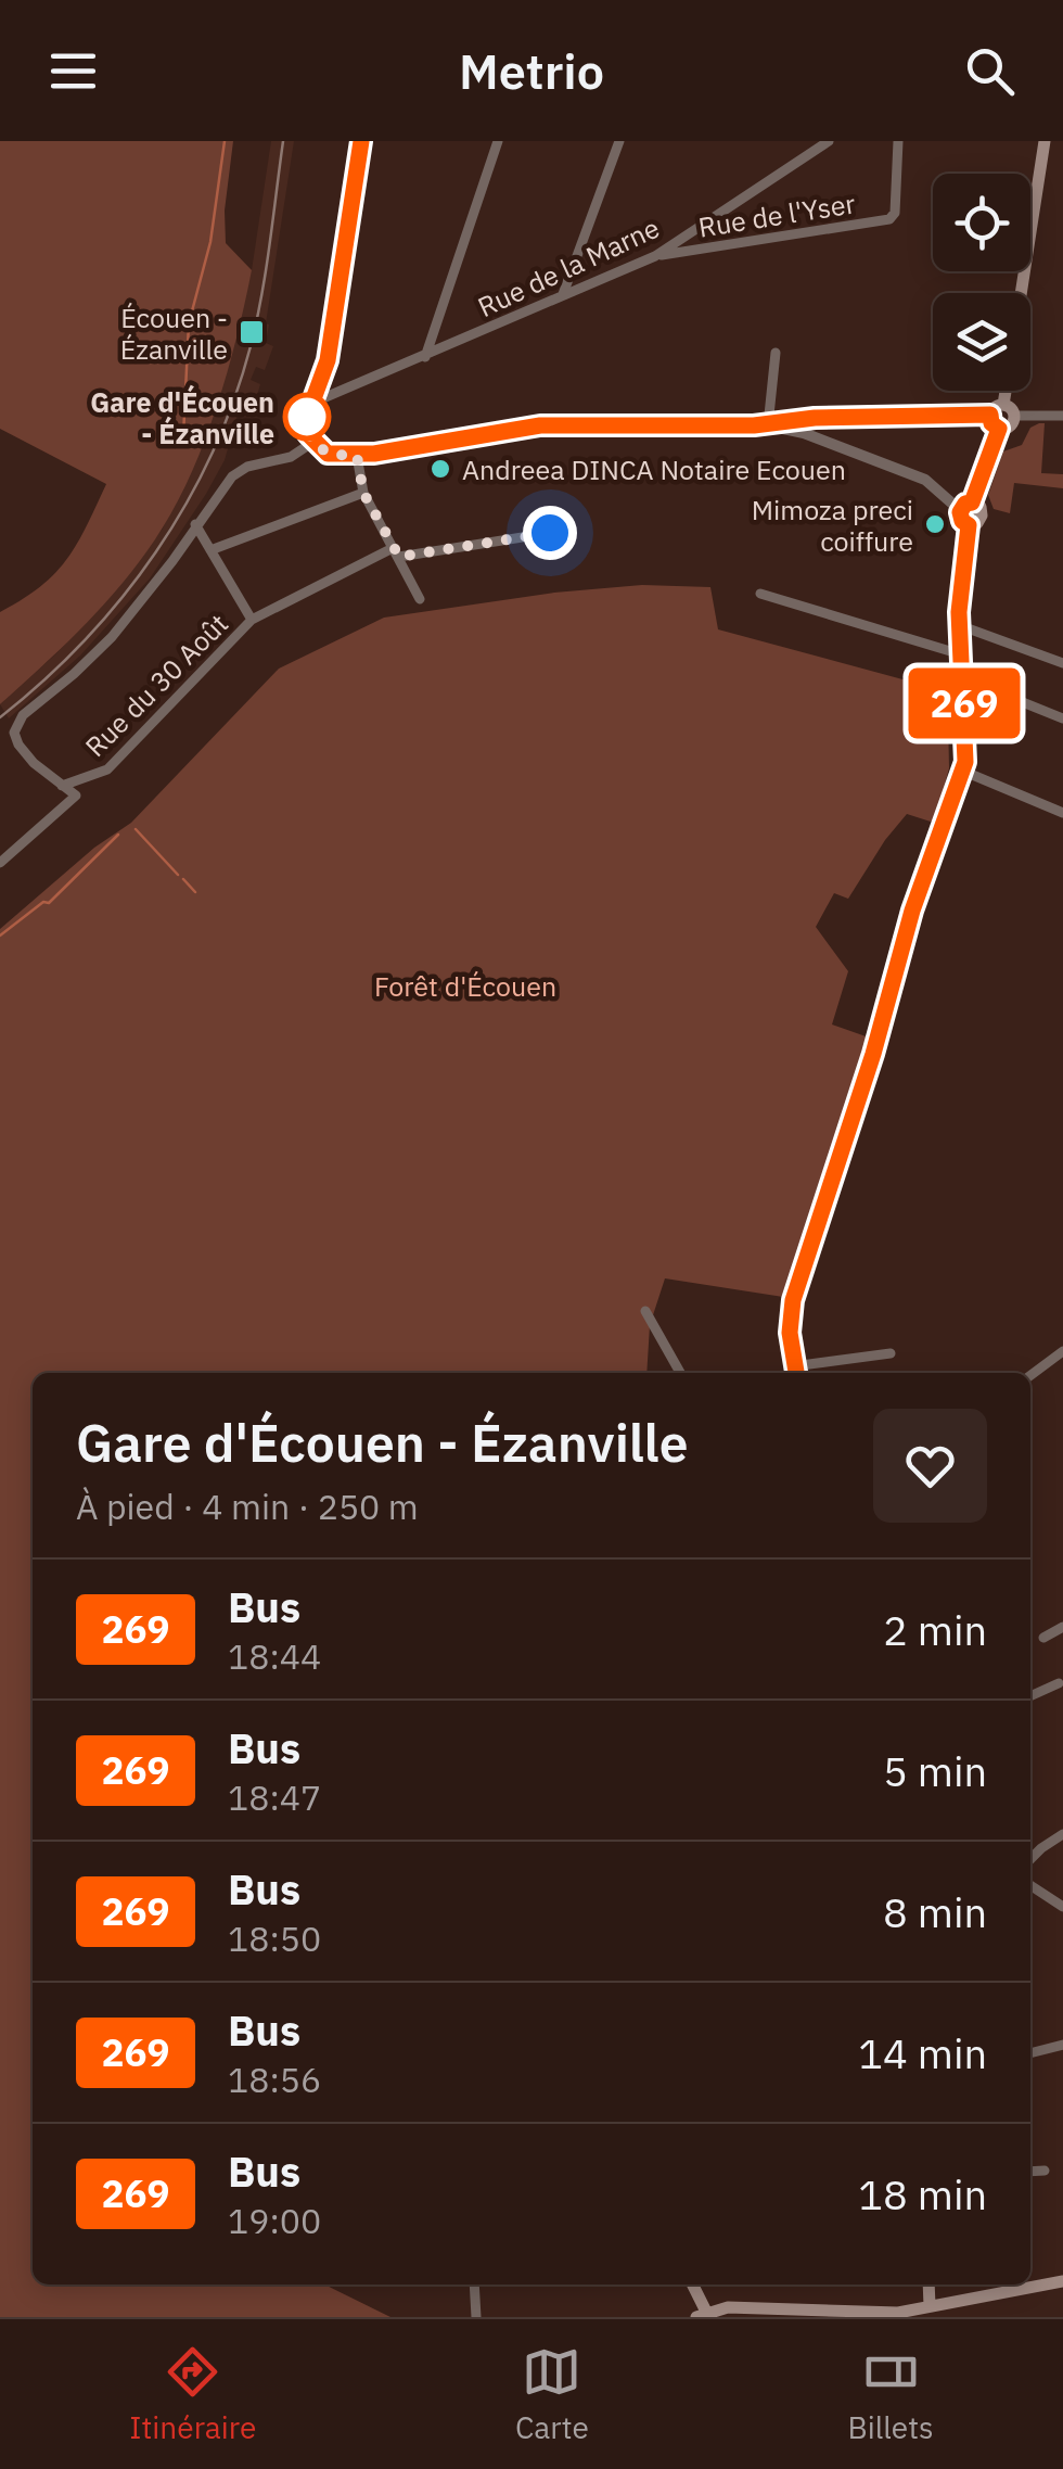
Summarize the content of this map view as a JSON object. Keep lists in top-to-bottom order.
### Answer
{
  "streets": {
    "street": ["Rue de l'Yser", "Rue de la Marne", "Rue du 30 Août"]
  },
  "crossings": [
    ["Rue de l'Yser", "Rue de la Marne"]
  ],
  "parks": ["Forêt d'Écouen"],
  "places": {
    "transit": ["Écouen - Ézanville"],
    "other": ["Gare d'Écouen - Ézanville", "Andreea DINCA Notaire Ecouen", "Mimoza preci coiffure"]
  },
  "lines": ["bus line 269"],
  "page": {
    "header": "Metrio",
    "on_map": "269",
    "heading": ["Gare d'Écouen - Ézanville", "À pied · 4 min · 250 m"],
    "list": [
      {
        "mark": "269",
        "name": "Bus",
        "note": "18:44",
        "value": "2 min"
      },
      {
        "mark": "269",
        "name": "Bus",
        "note": "18:47",
        "value": "5 min"
      },
      {
        "mark": "269",
        "name": "Bus",
        "note": "18:50",
        "value": "8 min"
      },
      {
        "mark": "269",
        "name": "Bus",
        "note": "18:56",
        "value": "14 min"
      },
      {
        "mark": "269",
        "name": "Bus",
        "note": "19:00",
        "value": "18 min"
      }
    ],
    "tabs": ["Itinéraire", "Carte", "Billets"]
  }
}
